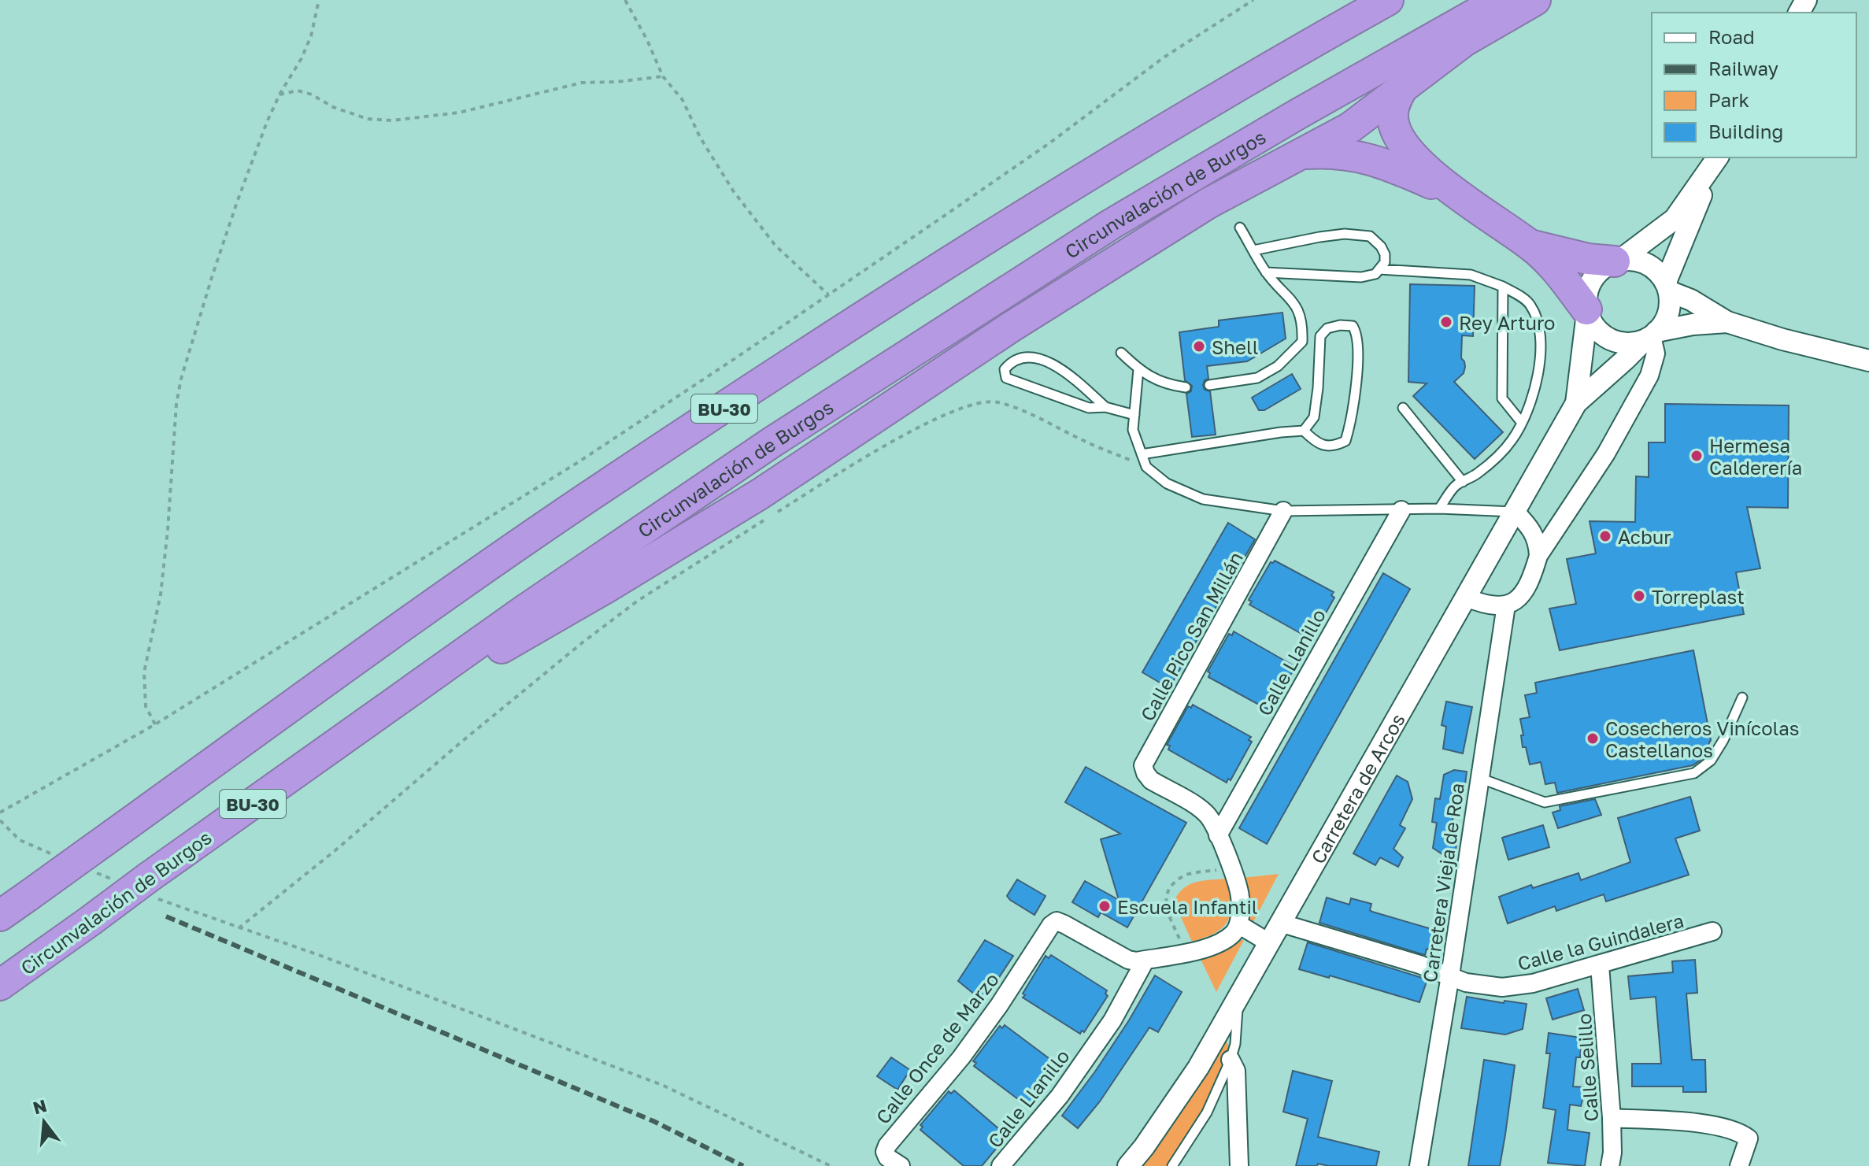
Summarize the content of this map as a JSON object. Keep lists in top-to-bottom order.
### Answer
{
  "streets": {
    "highway": ["Circunvalación de Burgos", "BU-30"],
    "street": [
      "Calle Pico San Millán",
      "Calle Llanillo",
      "Carretera de Arcos",
      "Carretera Vieja de Roa",
      "Calle la Guindalera",
      "Calle Once de Marzo",
      "Calle Selillo"
    ]
  },
  "crossings": [
    ["Calle Pico San Millán", "Calle Llanillo"],
    ["Calle Llanillo", "Calle Once de Marzo"],
    ["Carretera de Arcos", "Calle la Guindalera"],
    ["Carretera Vieja de Roa", "Calle la Guindalera"],
    ["Calle la Guindalera", "Calle Selillo"]
  ],
  "places": [
    "Rey Arturo",
    "Shell",
    "Hermesa Calderería",
    "Acbur",
    "Torreplast",
    "Cosecheros Vinícolas Castellanos",
    "Escuela Infantil"
  ],
  "legend": [
    "Road",
    "Railway",
    "Park",
    "Building"
  ],
  "north": "top"
}
